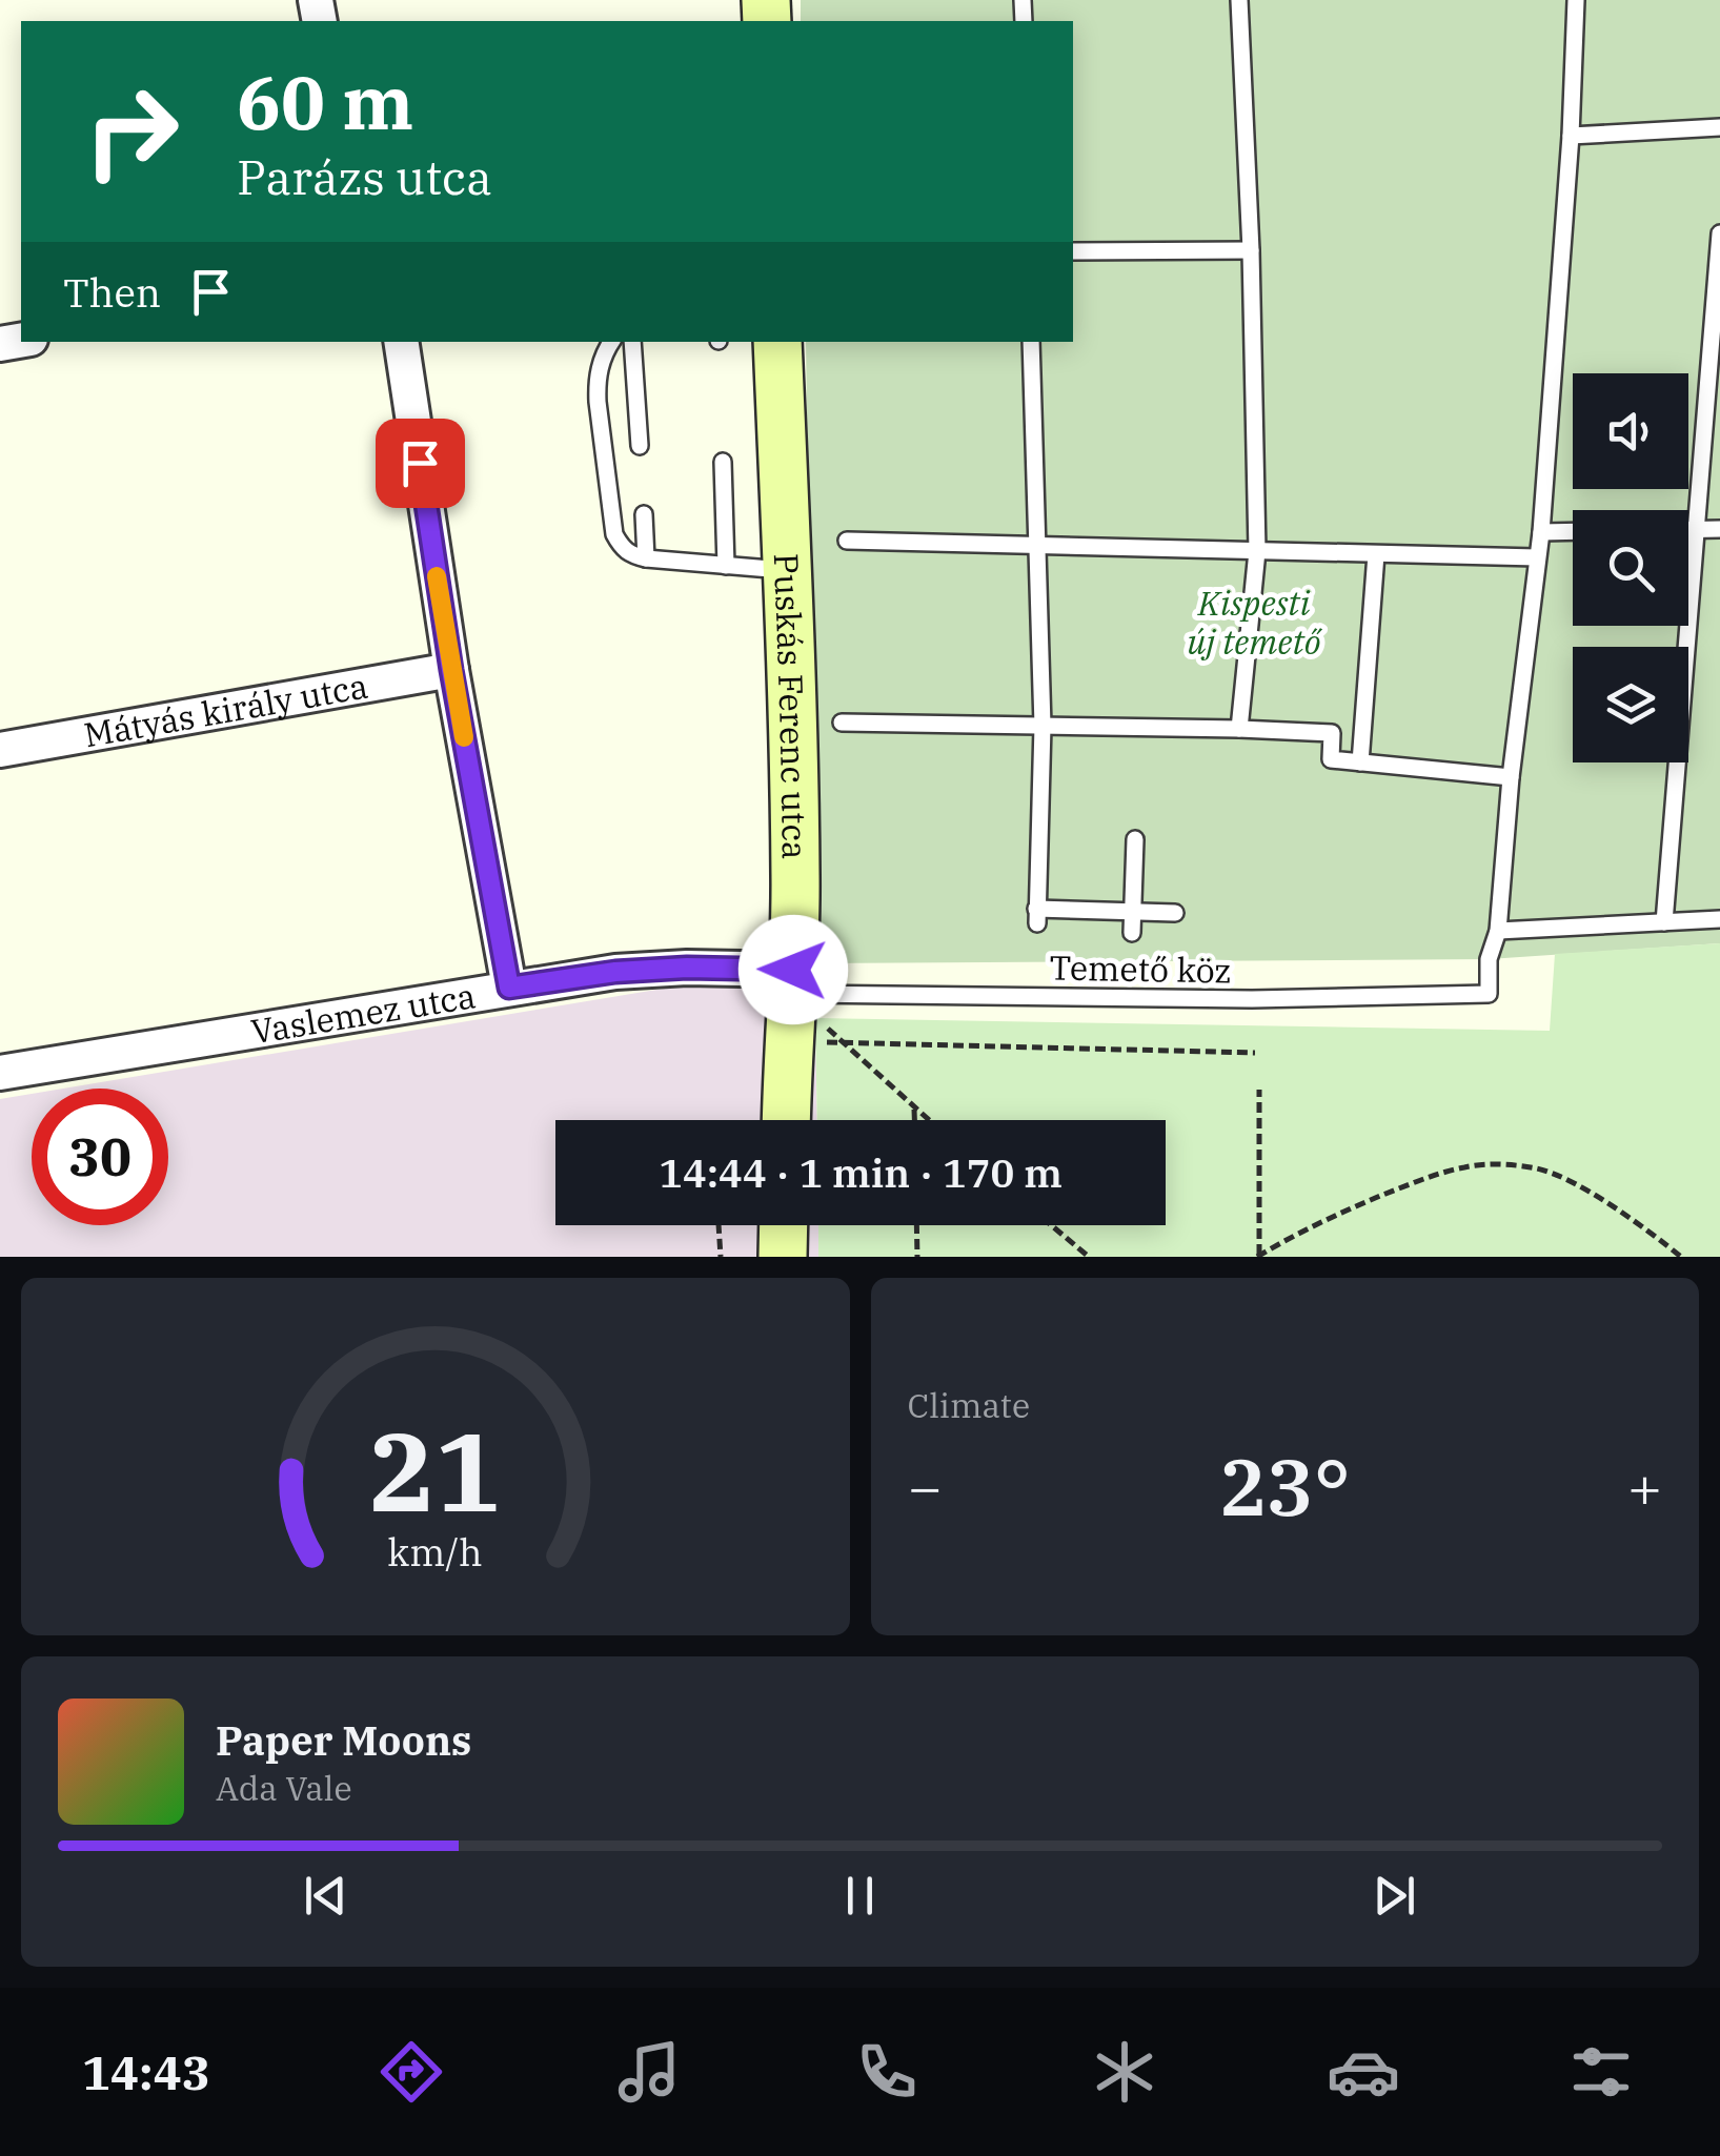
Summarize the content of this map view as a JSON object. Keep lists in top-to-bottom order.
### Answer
{
  "streets": {
    "street": ["Puskás Ferenc utca", "Mátyás király utca", "Vaslemez utca"],
    "lane": ["Temető köz"]
  },
  "crossings": [
    ["Puskás Ferenc utca", "Temető köz"],
    ["Puskás Ferenc utca", "Vaslemez utca"],
    ["Temető köz", "Vaslemez utca"]
  ],
  "parks": ["Kispesti új temető"],
  "page": {
    "turn": ["60 m", "Parázs utca"],
    "then": "Then",
    "limit": "30",
    "trip": "14:44 · 1 min · 170 m",
    "tile": "Climate",
    "heat": ["−", "23°", "+"],
    "song": ["Paper Moons", "Ada Vale"],
    "tabs": "14:43",
    "gauge": ["21", "km/h"]
  }
}
